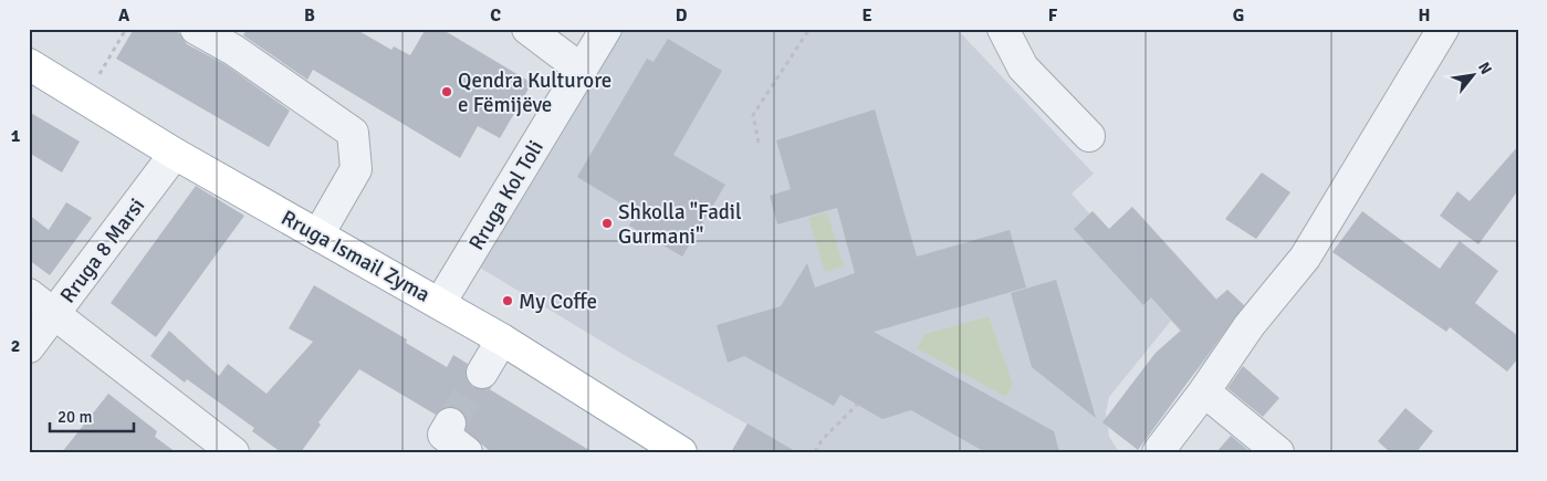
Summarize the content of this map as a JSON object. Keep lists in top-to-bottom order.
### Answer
{
  "streets": {
    "main road": ["Rruga Ismail Zyma"],
    "street": ["Rruga Kol Toli", "Rruga 8 Marsi"]
  },
  "crossings": [
    ["Rruga Kol Toli", "Rruga Ismail Zyma"],
    ["Rruga 8 Marsi", "Rruga Ismail Zyma"]
  ],
  "places": ["Qendra Kulturore e Fëmijëve", "Shkolla \"Fadil Gurmani\"", "My Coffe"],
  "scale_bar": "20 m",
  "north": "top right",
  "grid": {
    "columns": [
      "A",
      "B",
      "C",
      "D",
      "E",
      "F",
      "G",
      "H"
    ],
    "rows": ["1", "2"]
  }
}
